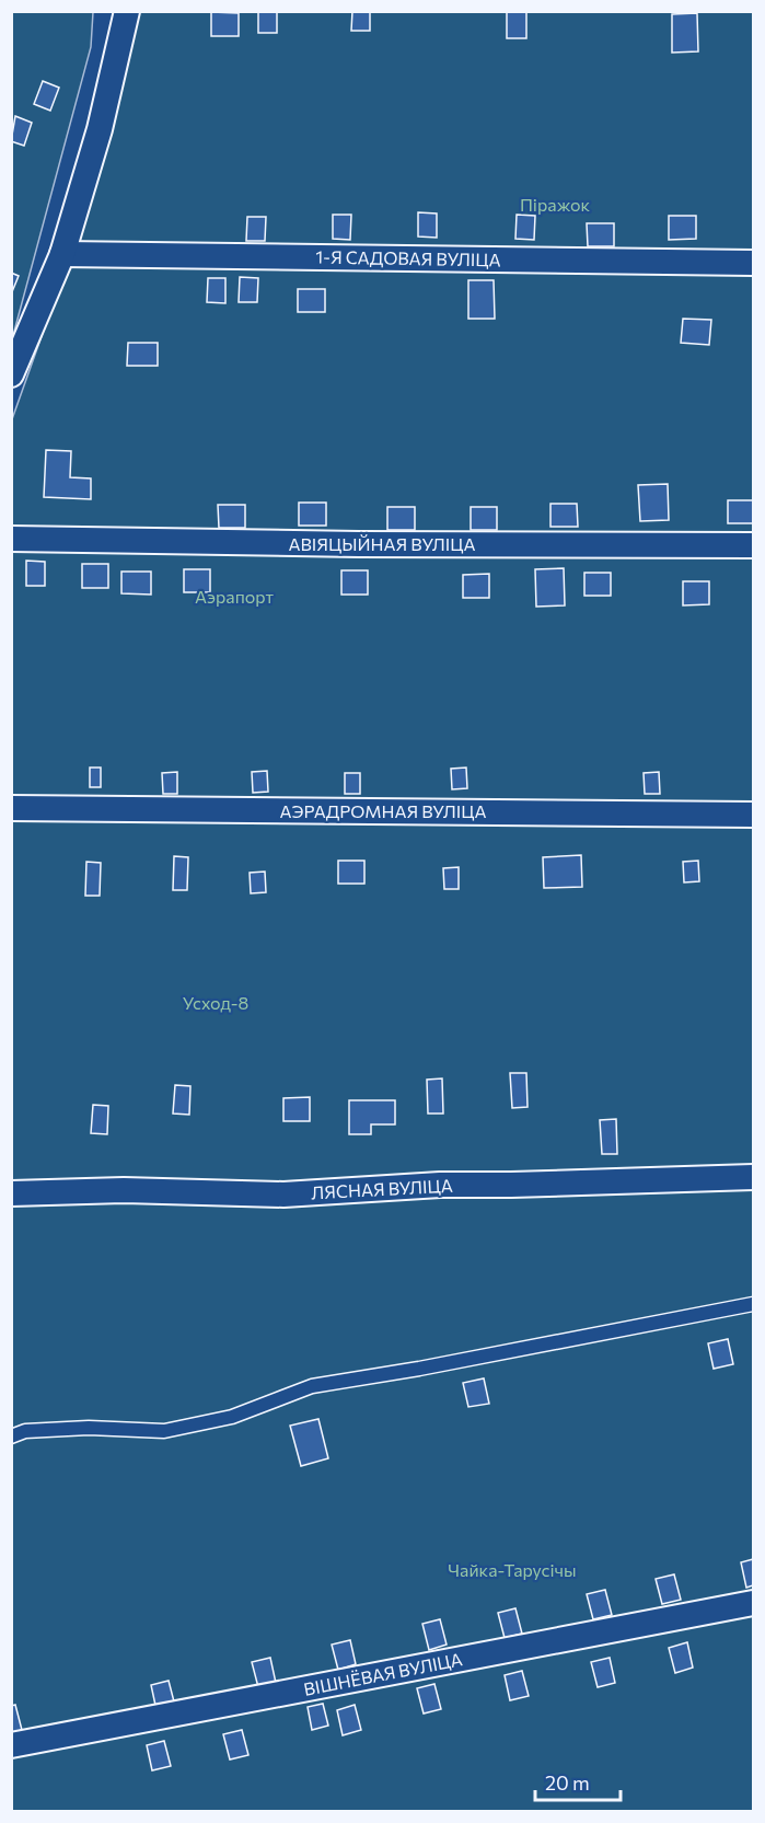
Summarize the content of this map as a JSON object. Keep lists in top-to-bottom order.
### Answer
{
  "streets": {
    "street": [
      "1-Я САДОВАЯ ВУЛІЦА",
      "АВІЯЦЫЙНАЯ ВУЛІЦА",
      "АЭРАДРОМНАЯ ВУЛІЦА",
      "ЛЯСНАЯ ВУЛІЦА",
      "ВІШНЁВАЯ ВУЛІЦА"
    ]
  },
  "parks": [
    "Піражок",
    "Аэрапорт",
    "Усход-8",
    "Чайка-Тарусічы"
  ],
  "scale_bar": "20 m"
}
